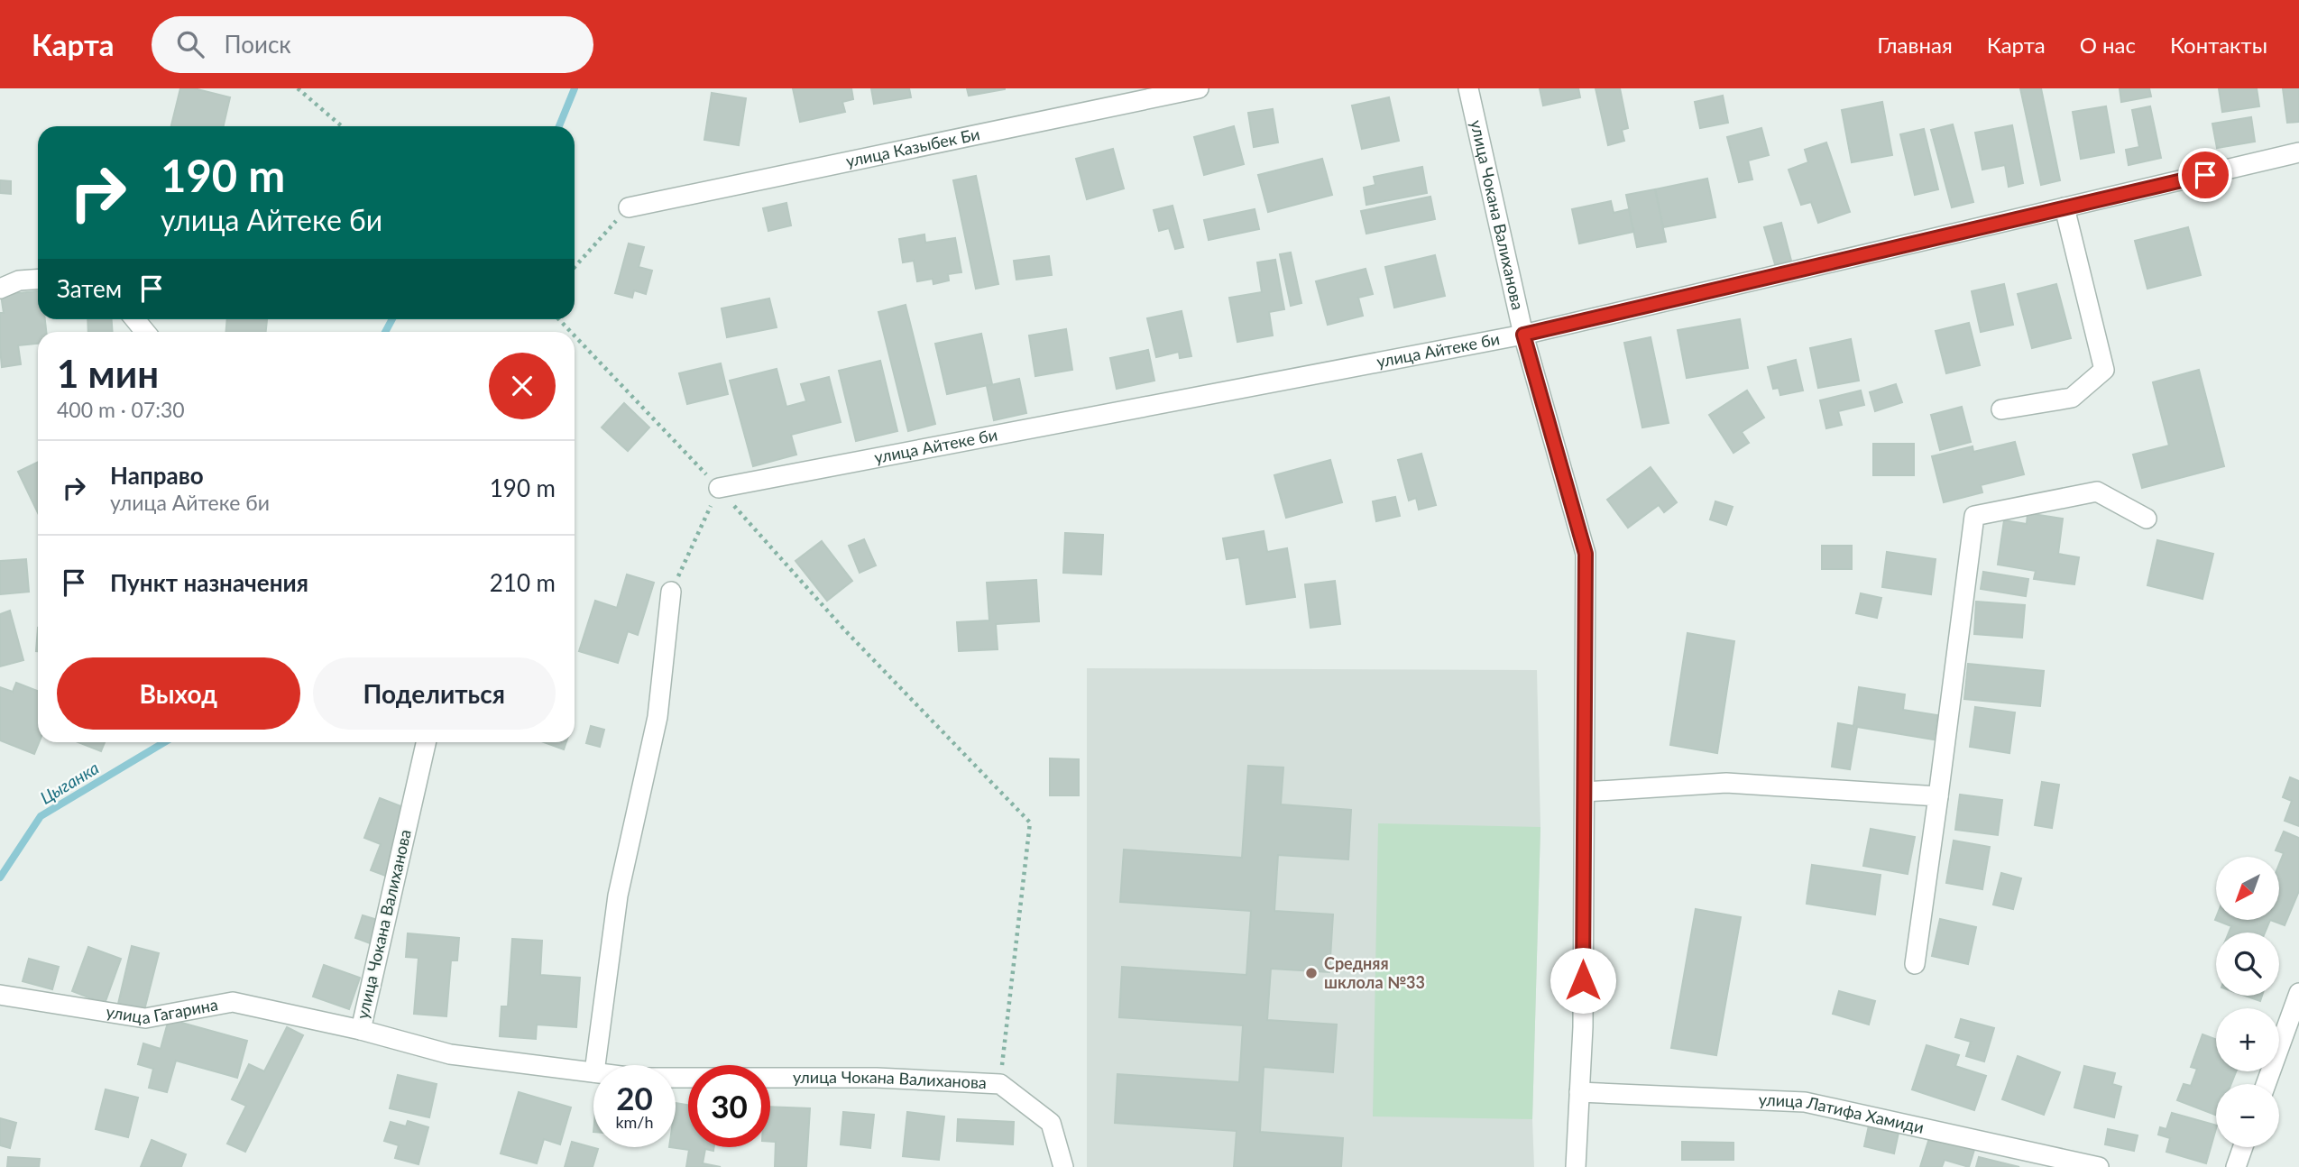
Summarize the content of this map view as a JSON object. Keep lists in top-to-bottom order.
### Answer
{
  "streets": {
    "street": [
      "улица Казыбек Би",
      "улица Чокана Валиханова",
      "улица Айтеке би",
      "улица Гагарина",
      "улица Латифа Хамиди"
    ]
  },
  "crossings": [
    ["улица Чокана Валиханова", "улица Айтеке би"],
    ["улица Чокана Валиханова", "улица Гагарина"],
    ["улица Чокана Валиханова", "улица Латифа Хамиди"]
  ],
  "water": ["Цыганка"],
  "places": ["Средняя шклола №33"],
  "north": "bottom left",
  "page": {
    "header": "Карта",
    "search": "Поиск",
    "nav": [
      "Главная",
      "Карта",
      "О нас",
      "Контакты"
    ],
    "turn": ["190 m", "улица Айтеке би"],
    "then": "Затем",
    "heading": ["1 мин", "400 m · 07:30"],
    "list": [
      {
        "name": "Направо",
        "note": "улица Айтеке би",
        "value": "190 m"
      },
      {
        "name": "Пункт назначения",
        "value": "210 m"
      }
    ],
    "buttons": ["Выход", "Поделиться"],
    "map_buttons": ["+", "−"],
    "speed": "20 km/h",
    "limit": "30"
  }
}
